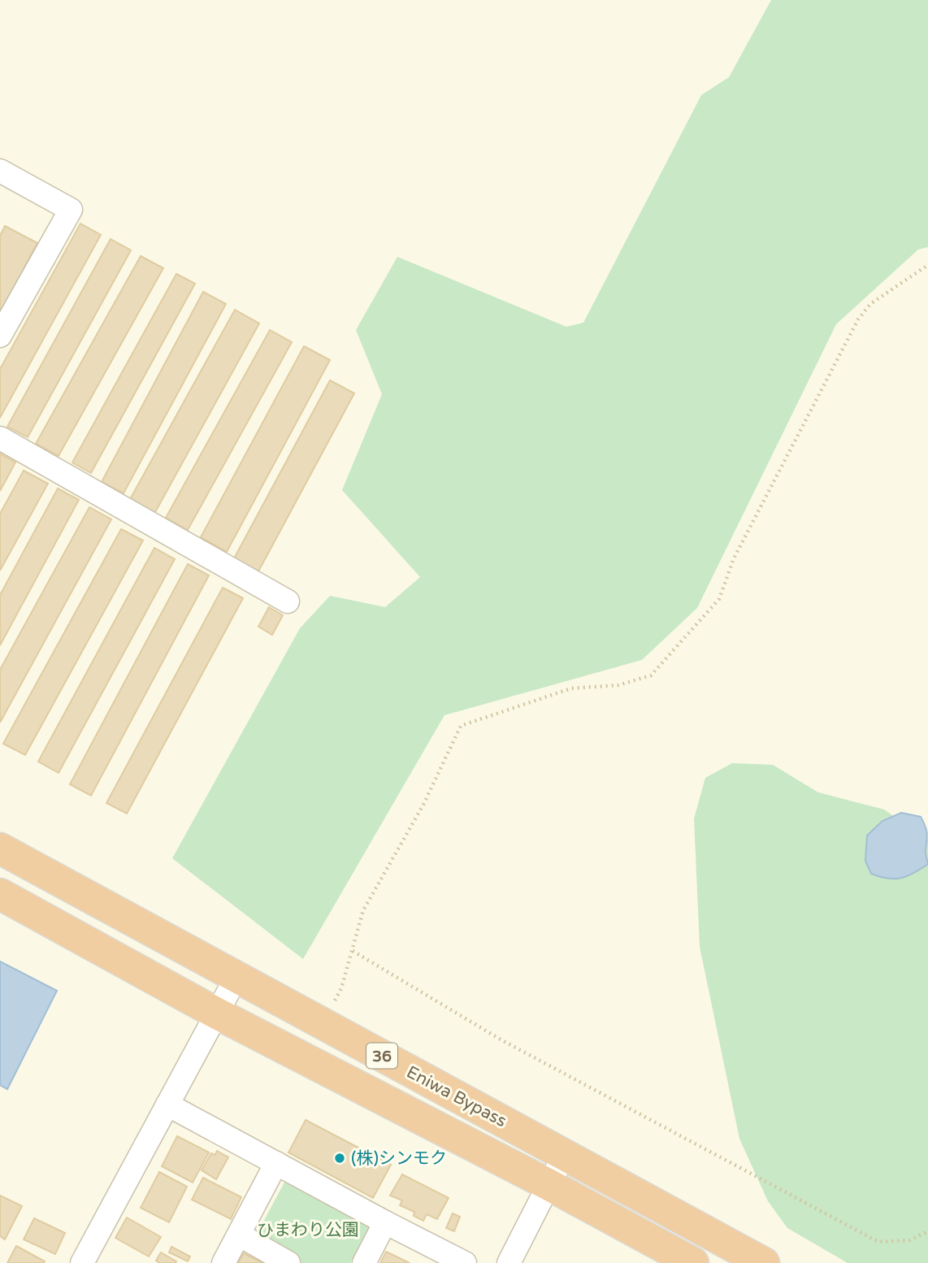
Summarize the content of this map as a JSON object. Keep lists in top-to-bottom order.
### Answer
{
  "streets": {
    "highway": ["36", "Eniwa Bypass"]
  },
  "parks": ["ひまわり公園"],
  "places": ["(株)シンモク"]
}
